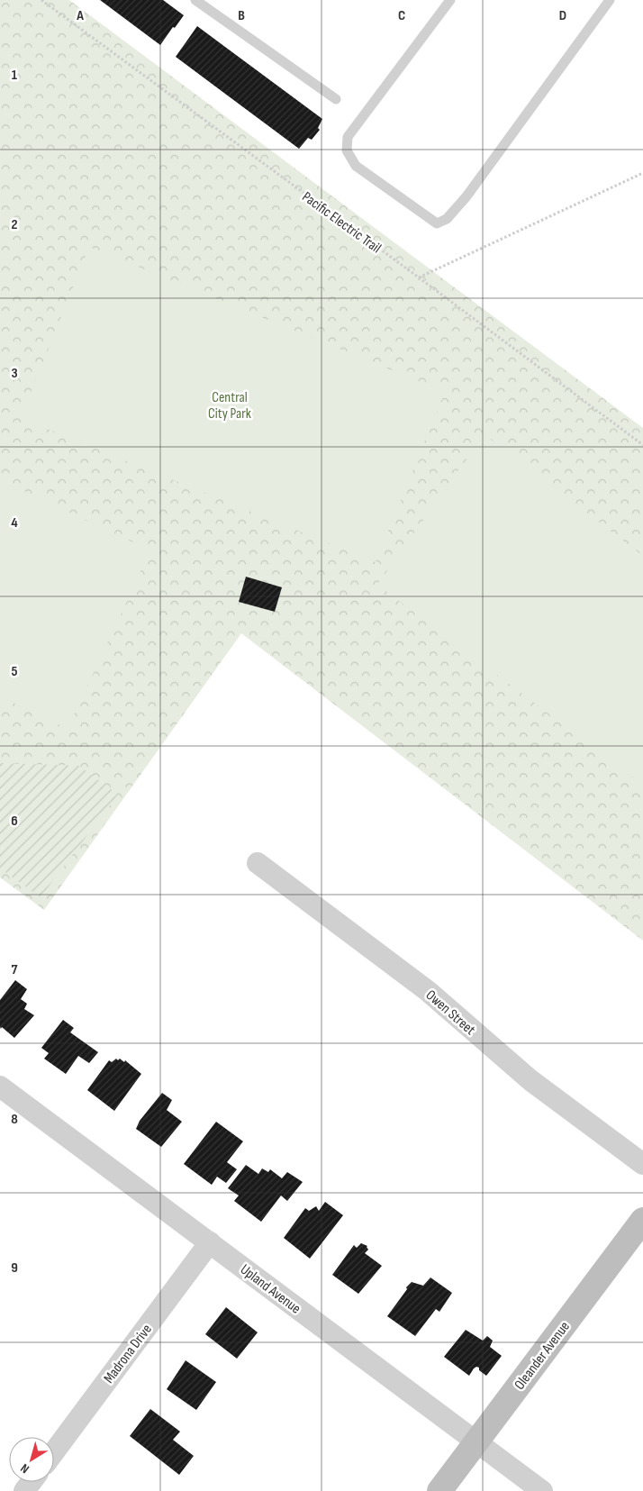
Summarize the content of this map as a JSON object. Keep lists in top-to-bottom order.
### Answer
{
  "streets": {
    "street": [
      "Owen Street",
      "Upland Avenue",
      "Madrona Drive",
      "Oleander Avenue"
    ],
    "path": ["Pacific Electric Trail"]
  },
  "crossings": [
    ["Upland Avenue", "Madrona Drive"],
    ["Upland Avenue", "Oleander Avenue"]
  ],
  "parks": ["Central City Park"],
  "north": "bottom left",
  "grid": {
    "columns": [
      "A",
      "B",
      "C",
      "D"
    ],
    "rows": [
      "1",
      "2",
      "3",
      "4",
      "5",
      "6",
      "7",
      "8",
      "9"
    ]
  }
}
